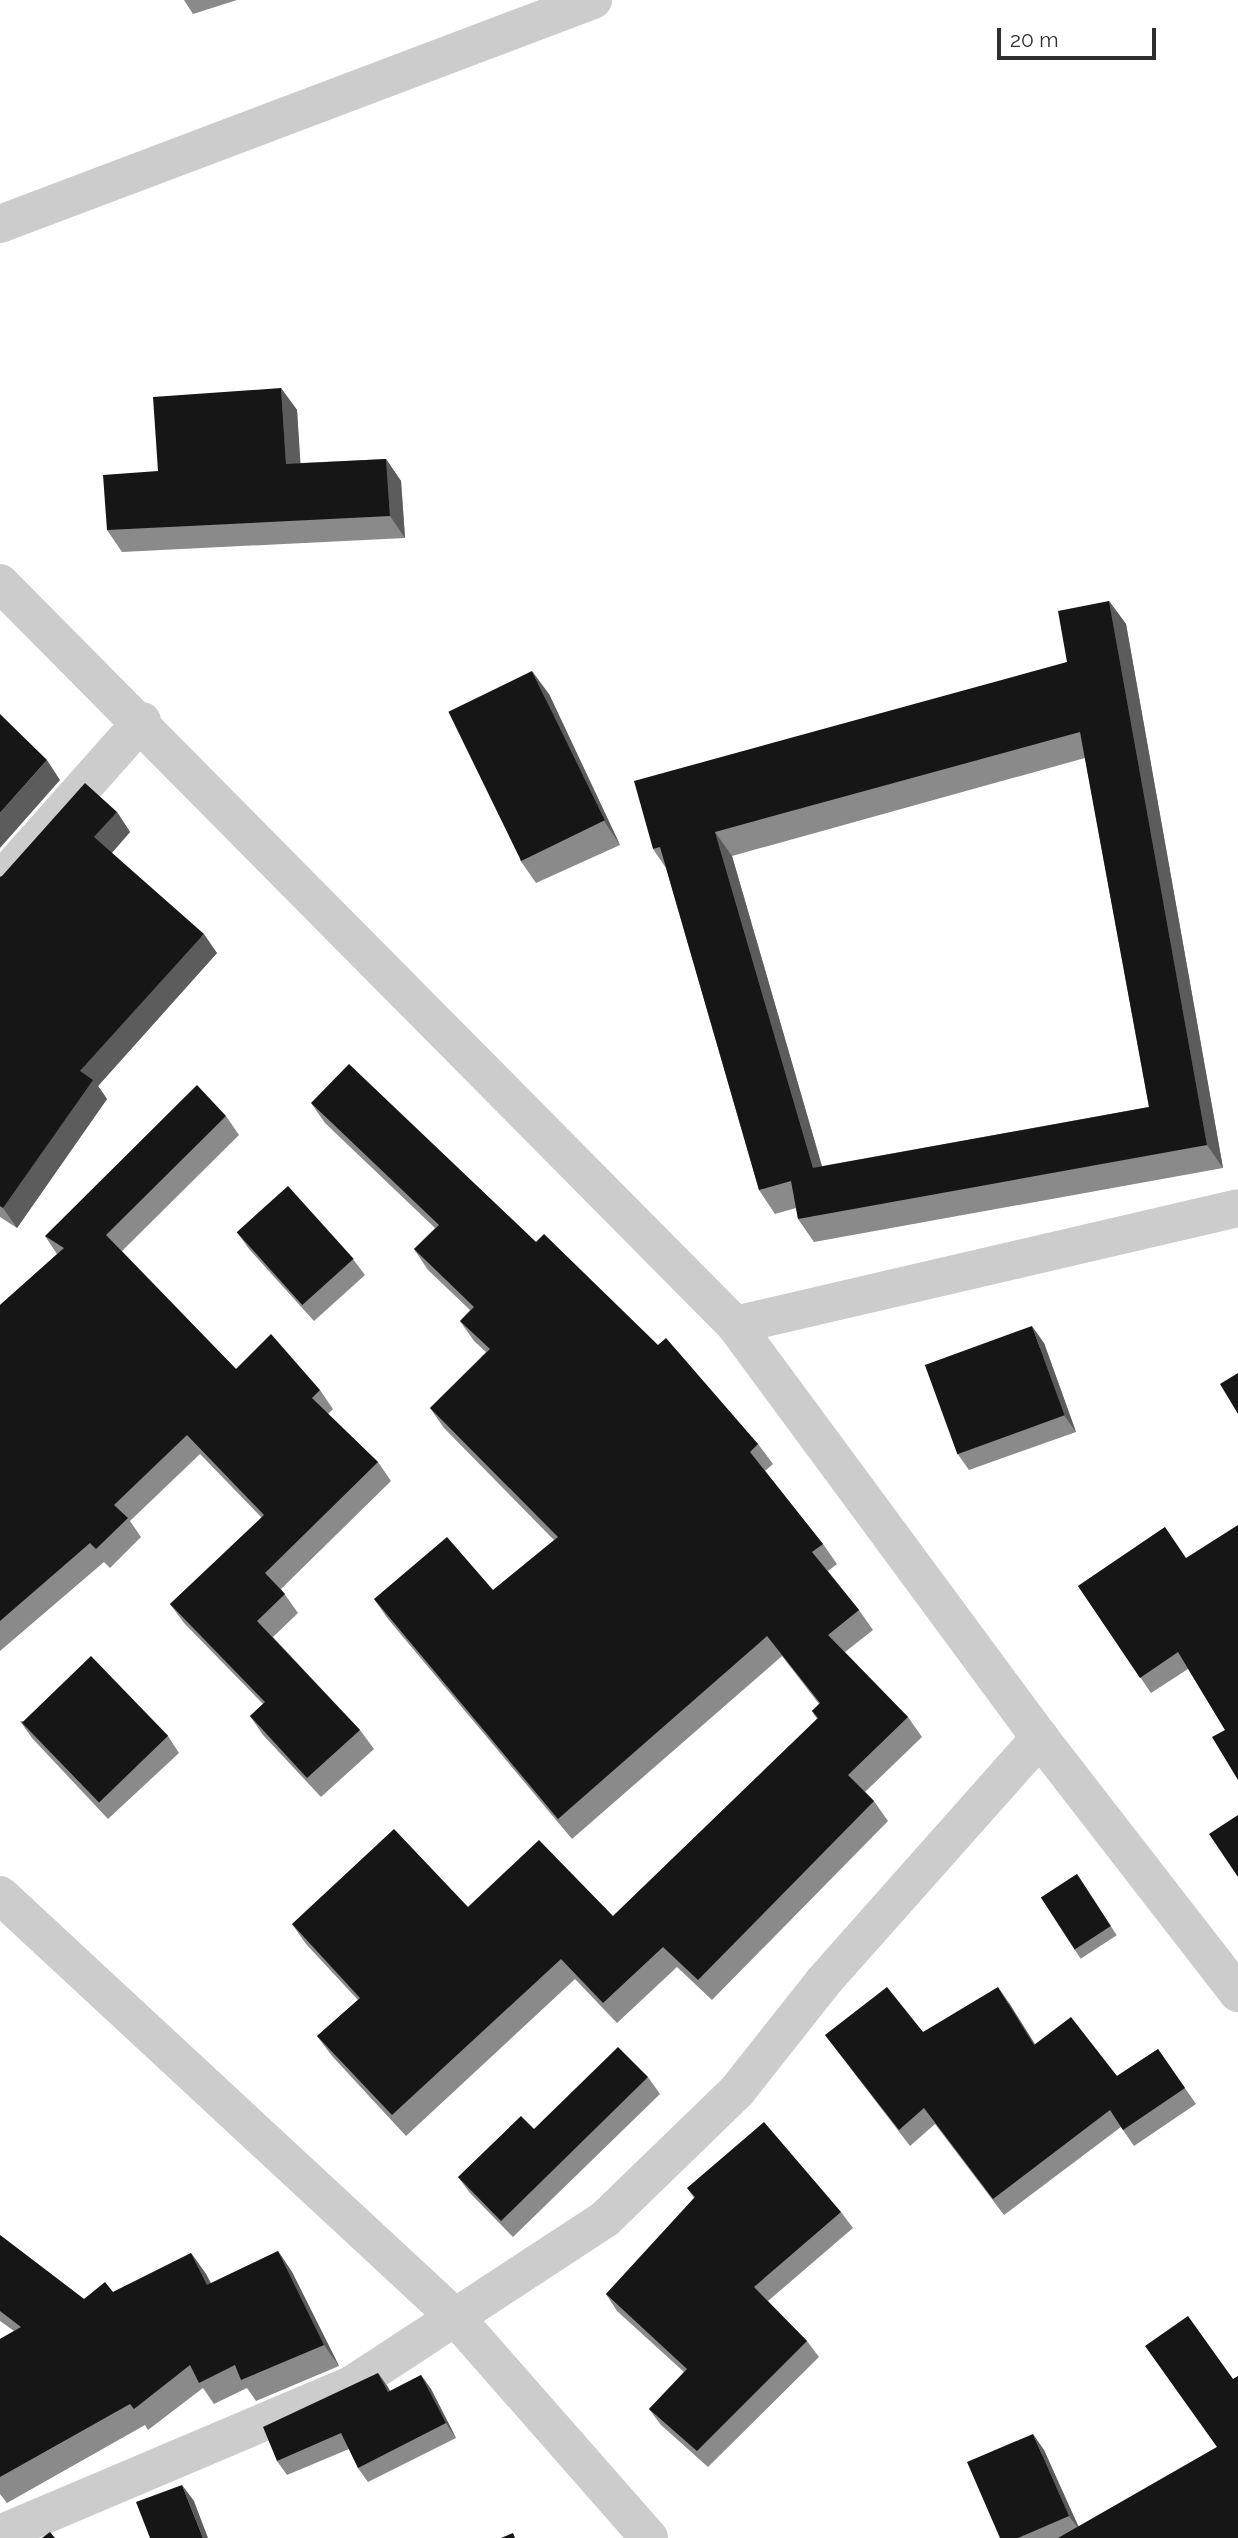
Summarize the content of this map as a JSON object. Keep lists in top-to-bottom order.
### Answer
{
  "scale_bar": "20 m"
}
